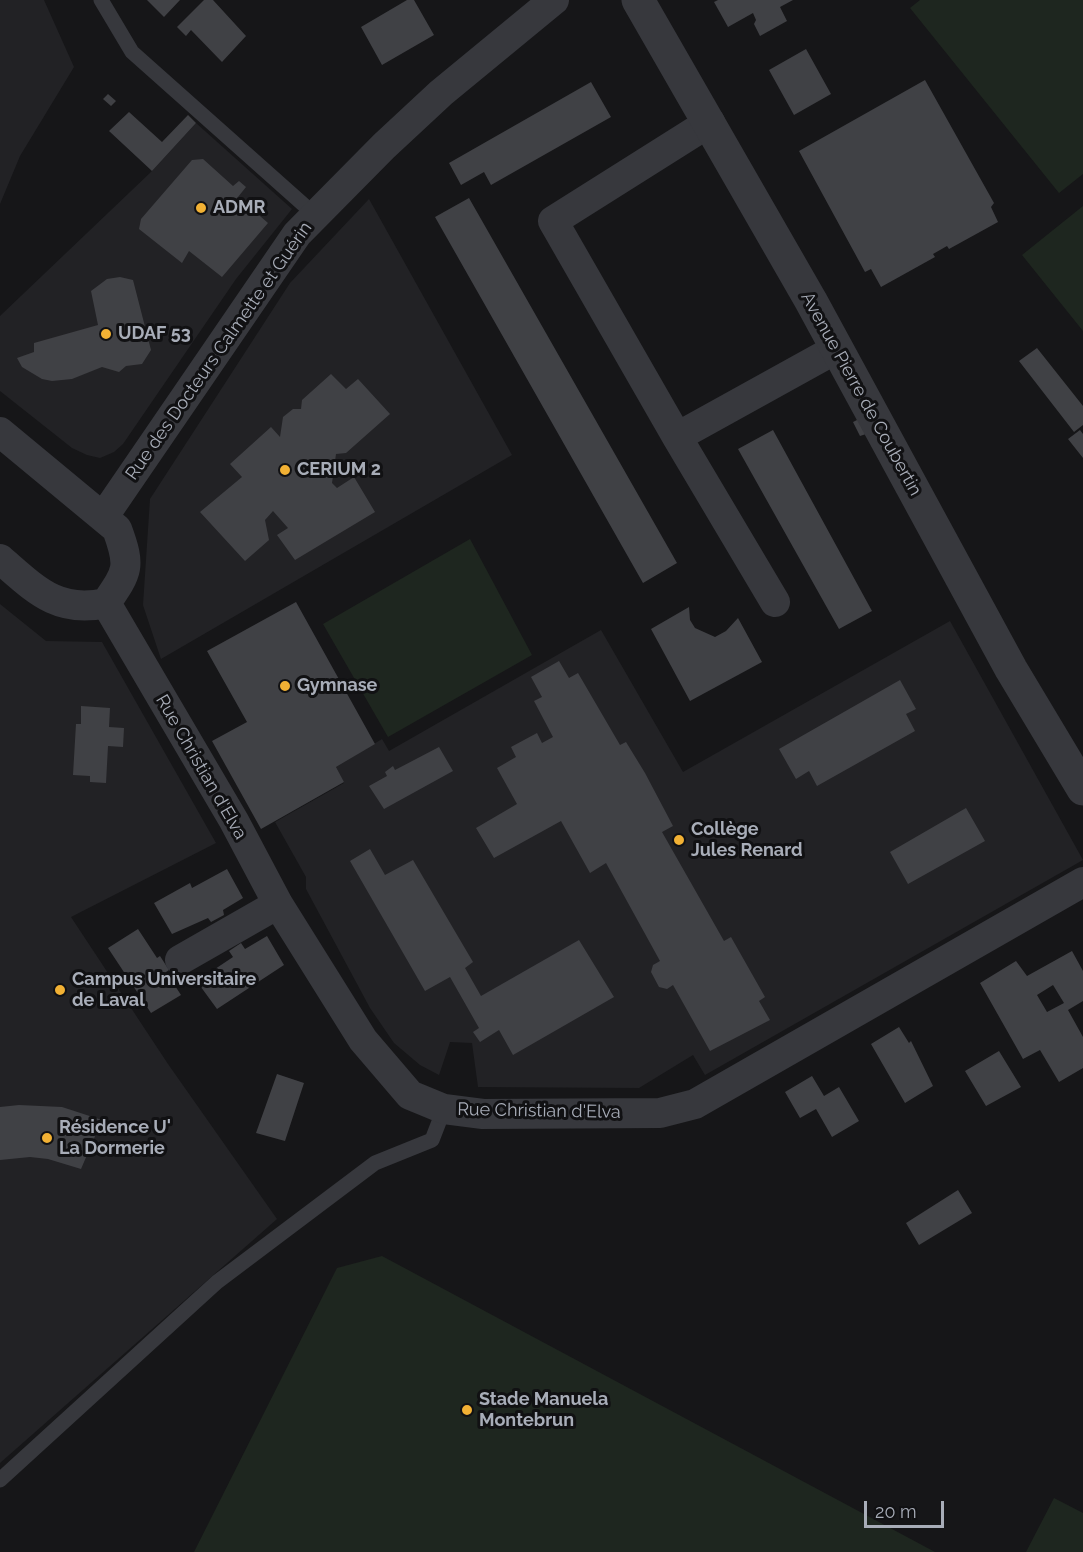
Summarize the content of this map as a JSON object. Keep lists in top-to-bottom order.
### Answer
{
  "streets": {
    "street": ["Rue des Docteurs Calmette et Guérin", "Avenue Pierre de Coubertin", "Rue Christian d'Elva"]
  },
  "places": [
    "ADMR",
    "UDAF 53",
    "CERIUM 2",
    "Gymnase",
    "Collège Jules Renard",
    "Campus Universitaire de Laval",
    "Résidence U' La Dormerie",
    "Stade Manuela Montebrun"
  ],
  "scale_bar": "20 m"
}
